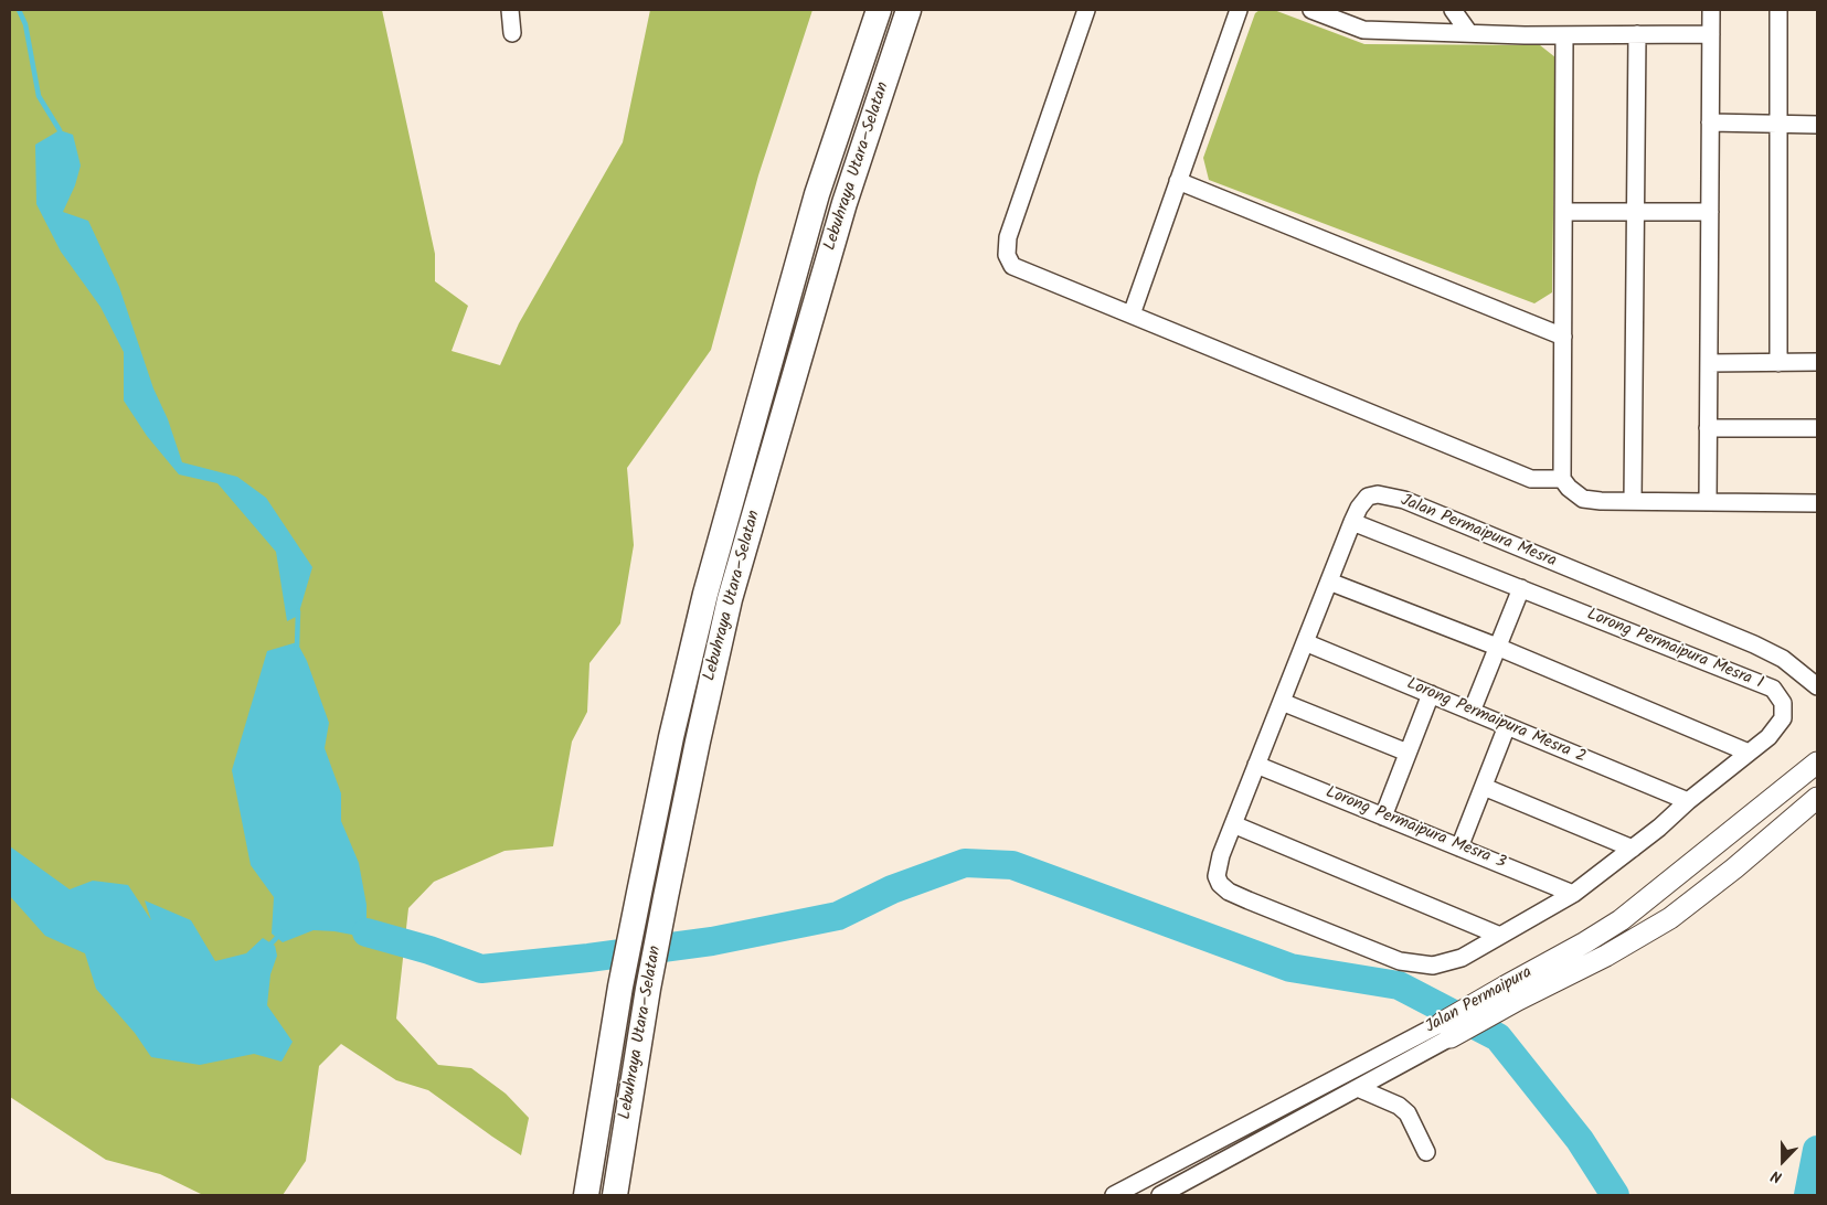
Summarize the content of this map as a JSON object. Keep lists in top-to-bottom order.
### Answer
{
  "streets": {
    "highway": ["Lebuhraya Utara–Selatan"],
    "main road": ["Jalan Permaipura"],
    "street": [
      "Jalan Permaipura Mesra",
      "Lorong Permaipura Mesra 1",
      "Lorong Permaipura Mesra 2",
      "Lorong Permaipura Mesra 3"
    ]
  },
  "crossings": [
    ["Jalan Permaipura Mesra", "Lorong Permaipura Mesra 1"],
    ["Jalan Permaipura Mesra", "Lorong Permaipura Mesra 2"],
    ["Jalan Permaipura Mesra", "Lorong Permaipura Mesra 3"],
    ["Lorong Permaipura Mesra 1", "Lorong Permaipura Mesra 2"],
    ["Lorong Permaipura Mesra 1", "Lorong Permaipura Mesra 3"]
  ],
  "north": "bottom"
}
